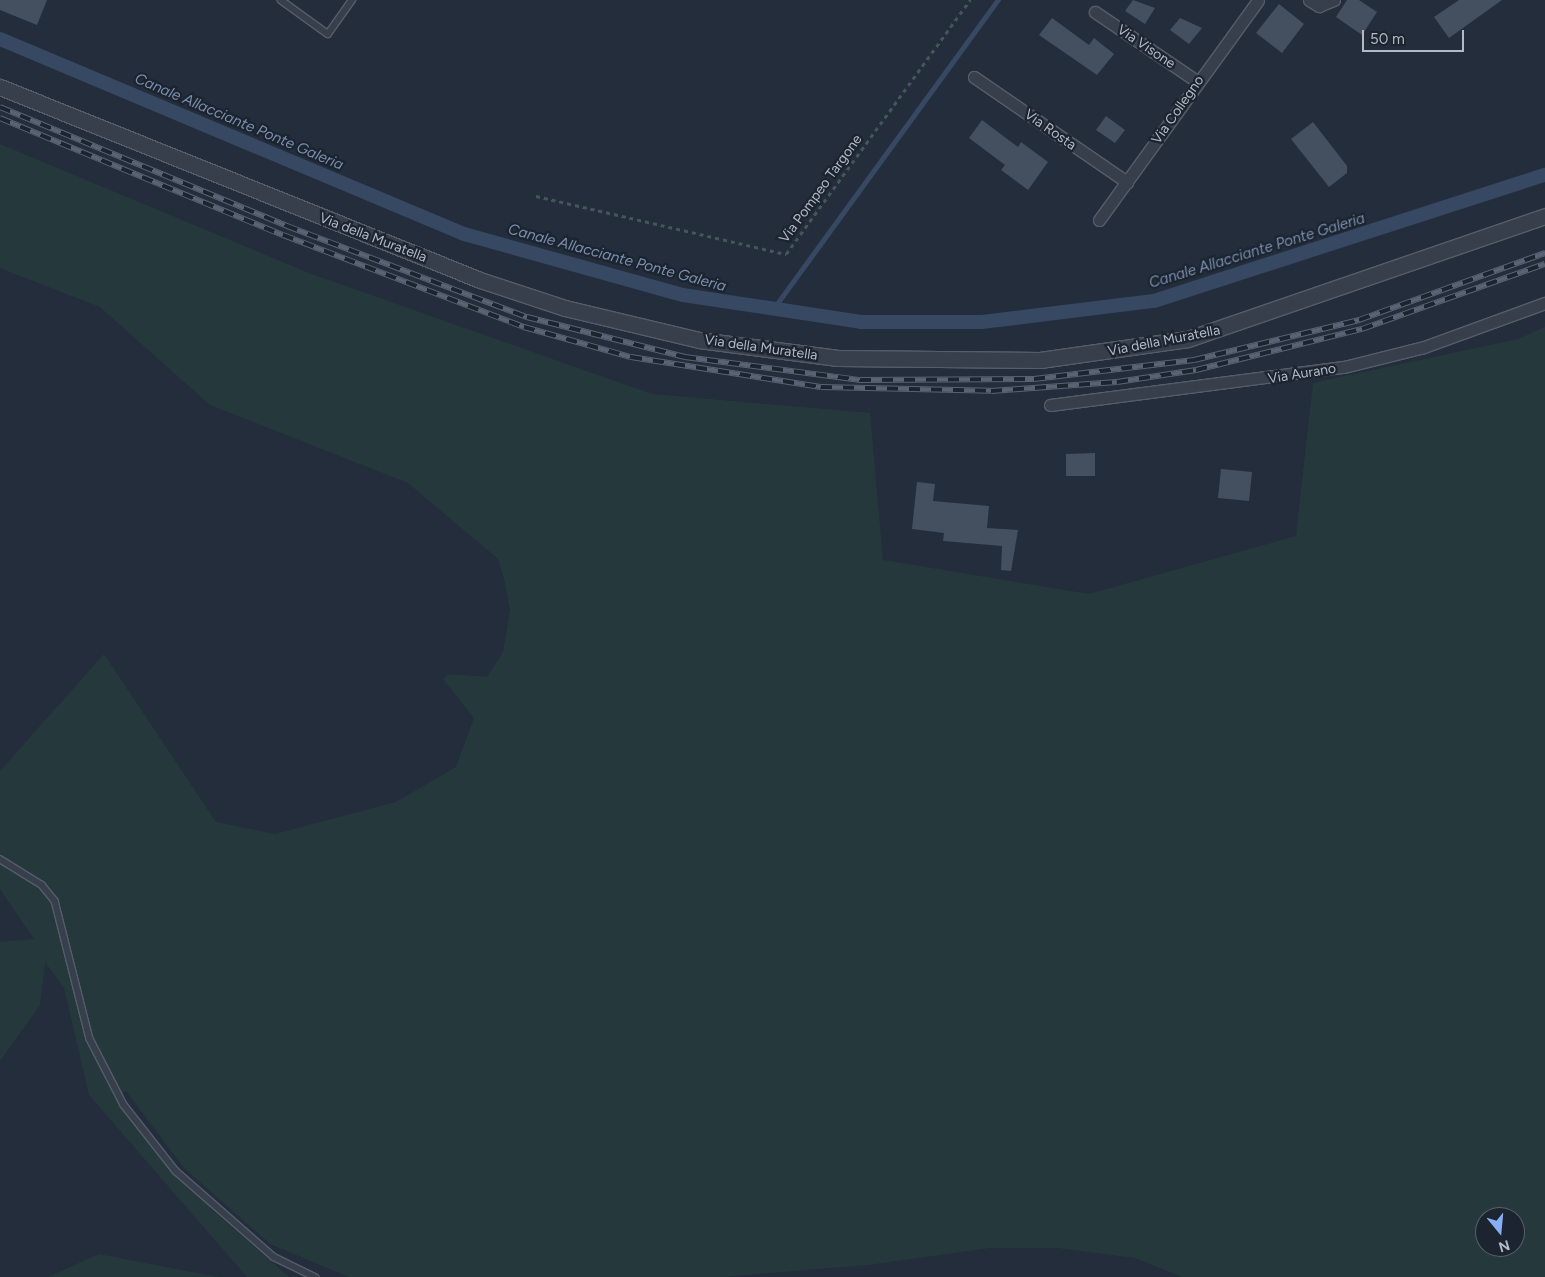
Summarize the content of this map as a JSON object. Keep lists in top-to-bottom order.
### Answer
{
  "streets": {
    "street": [
      "Via Visone",
      "Via Collegno",
      "Via Rosta",
      "Via della Muratella",
      "Via Aurano"
    ],
    "path": ["Via Pompeo Targone"]
  },
  "crossings": [
    ["Via Visone", "Via Collegno"],
    ["Via Collegno", "Via Rosta"]
  ],
  "water": ["Canale Allacciante Ponte Galeria"],
  "scale_bar": "50 m",
  "north": "bottom"
}
